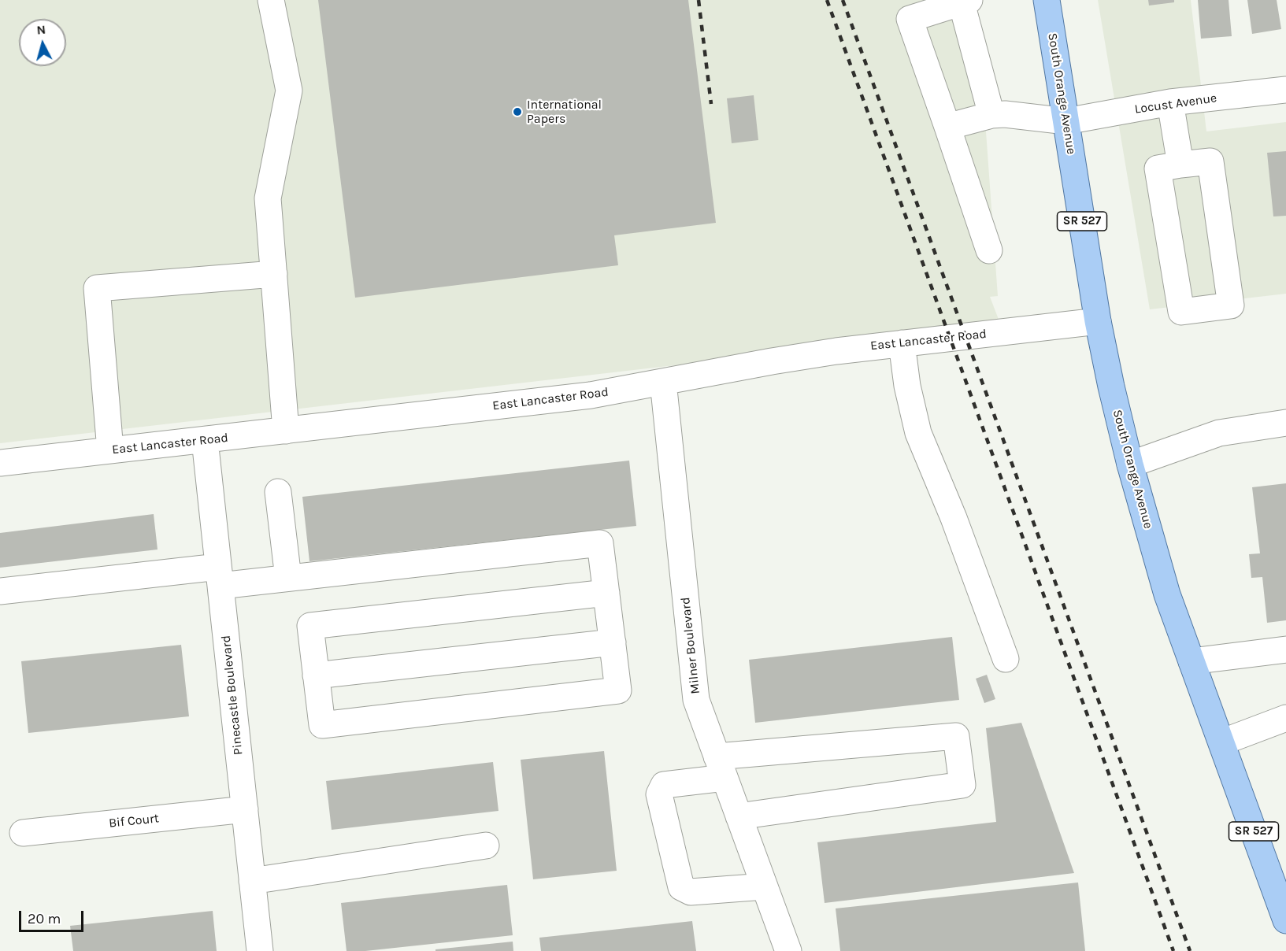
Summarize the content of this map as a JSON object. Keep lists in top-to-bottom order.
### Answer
{
  "streets": {
    "main road": ["South Orange Avenue", "SR 527"],
    "street": [
      "Locust Avenue",
      "East Lancaster Road",
      "Milner Boulevard",
      "Pinecastle Boulevard",
      "Bif Court"
    ]
  },
  "crossings": [
    ["South Orange Avenue", "Locust Avenue"],
    ["South Orange Avenue", "East Lancaster Road"],
    ["East Lancaster Road", "Milner Boulevard"],
    ["East Lancaster Road", "Pinecastle Boulevard"],
    ["Pinecastle Boulevard", "Bif Court"]
  ],
  "places": ["International Papers"],
  "scale_bar": "20 m",
  "north": "top"
}
